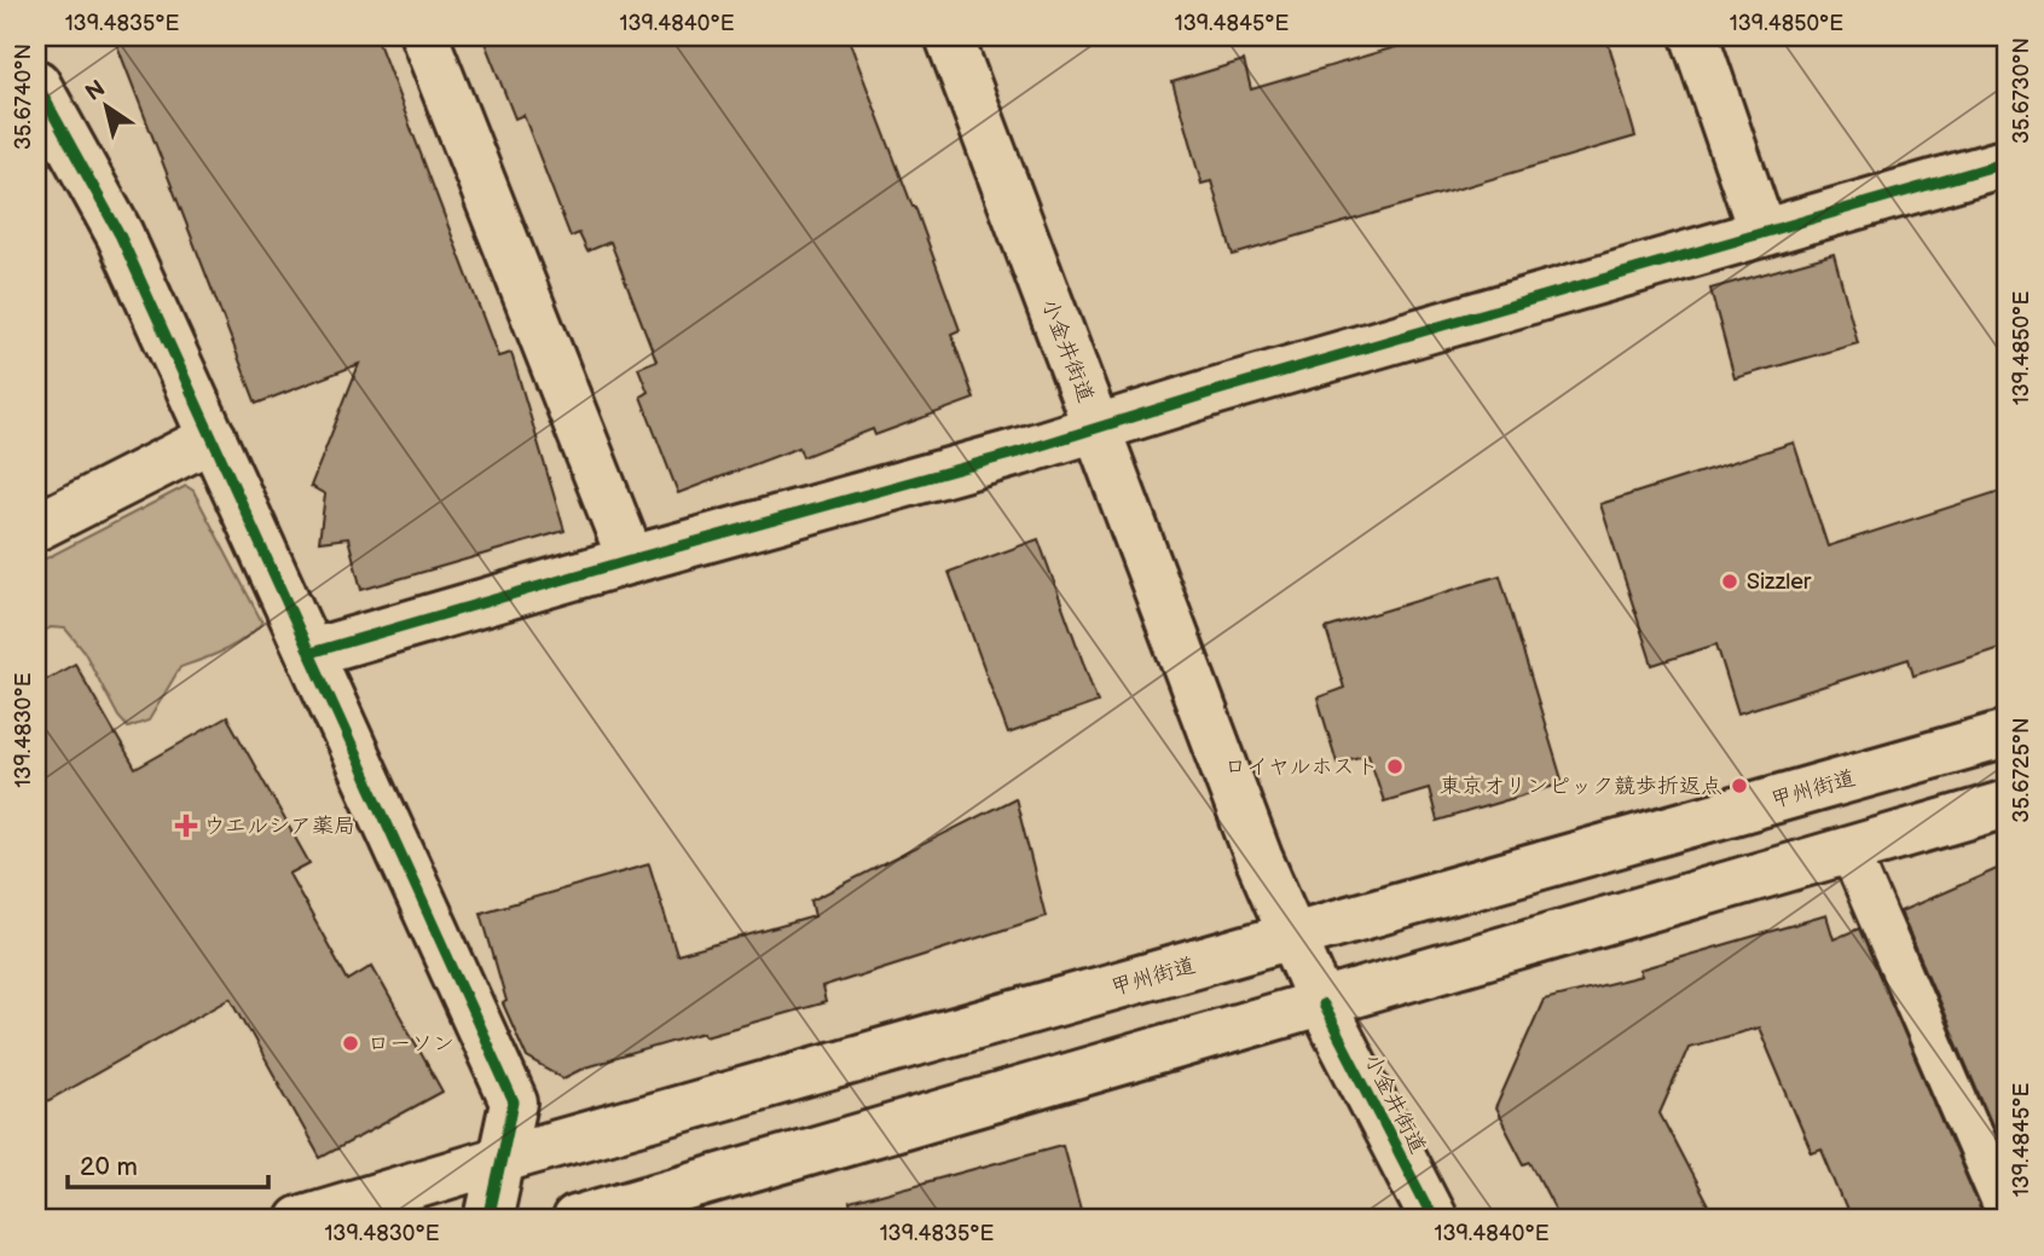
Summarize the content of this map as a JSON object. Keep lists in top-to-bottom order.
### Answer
{
  "streets": {
    "main road": ["小金井街道", "甲州街道"]
  },
  "crossings": [
    ["小金井街道", "甲州街道"]
  ],
  "places": {
    "other": [
      "Sizzler",
      "ロイヤルホスト",
      "東京オリンピック競歩折返点",
      "ローソン"
    ],
    "health": ["ウエルシア薬局"]
  },
  "scale_bar": "20 m",
  "north": "top left",
  "coordinates": [
    "139.4835°E",
    "139.4840°E",
    "139.4845°E",
    "139.4850°E",
    "35.6730°N",
    "35.6740°N",
    "139.4830°E",
    "35.6725°N"
  ]
}
